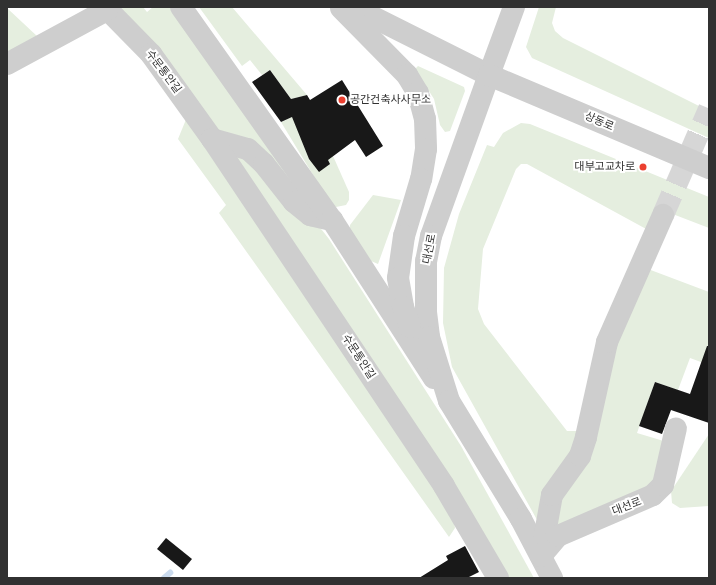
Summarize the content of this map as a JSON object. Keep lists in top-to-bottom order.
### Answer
{
  "streets": {
    "street": ["수문통안길", "상동로", "대선로"]
  },
  "crossings": [
    ["상동로", "대선로"]
  ],
  "places": ["공간건축사사무소", "대부고교차로"]
}
